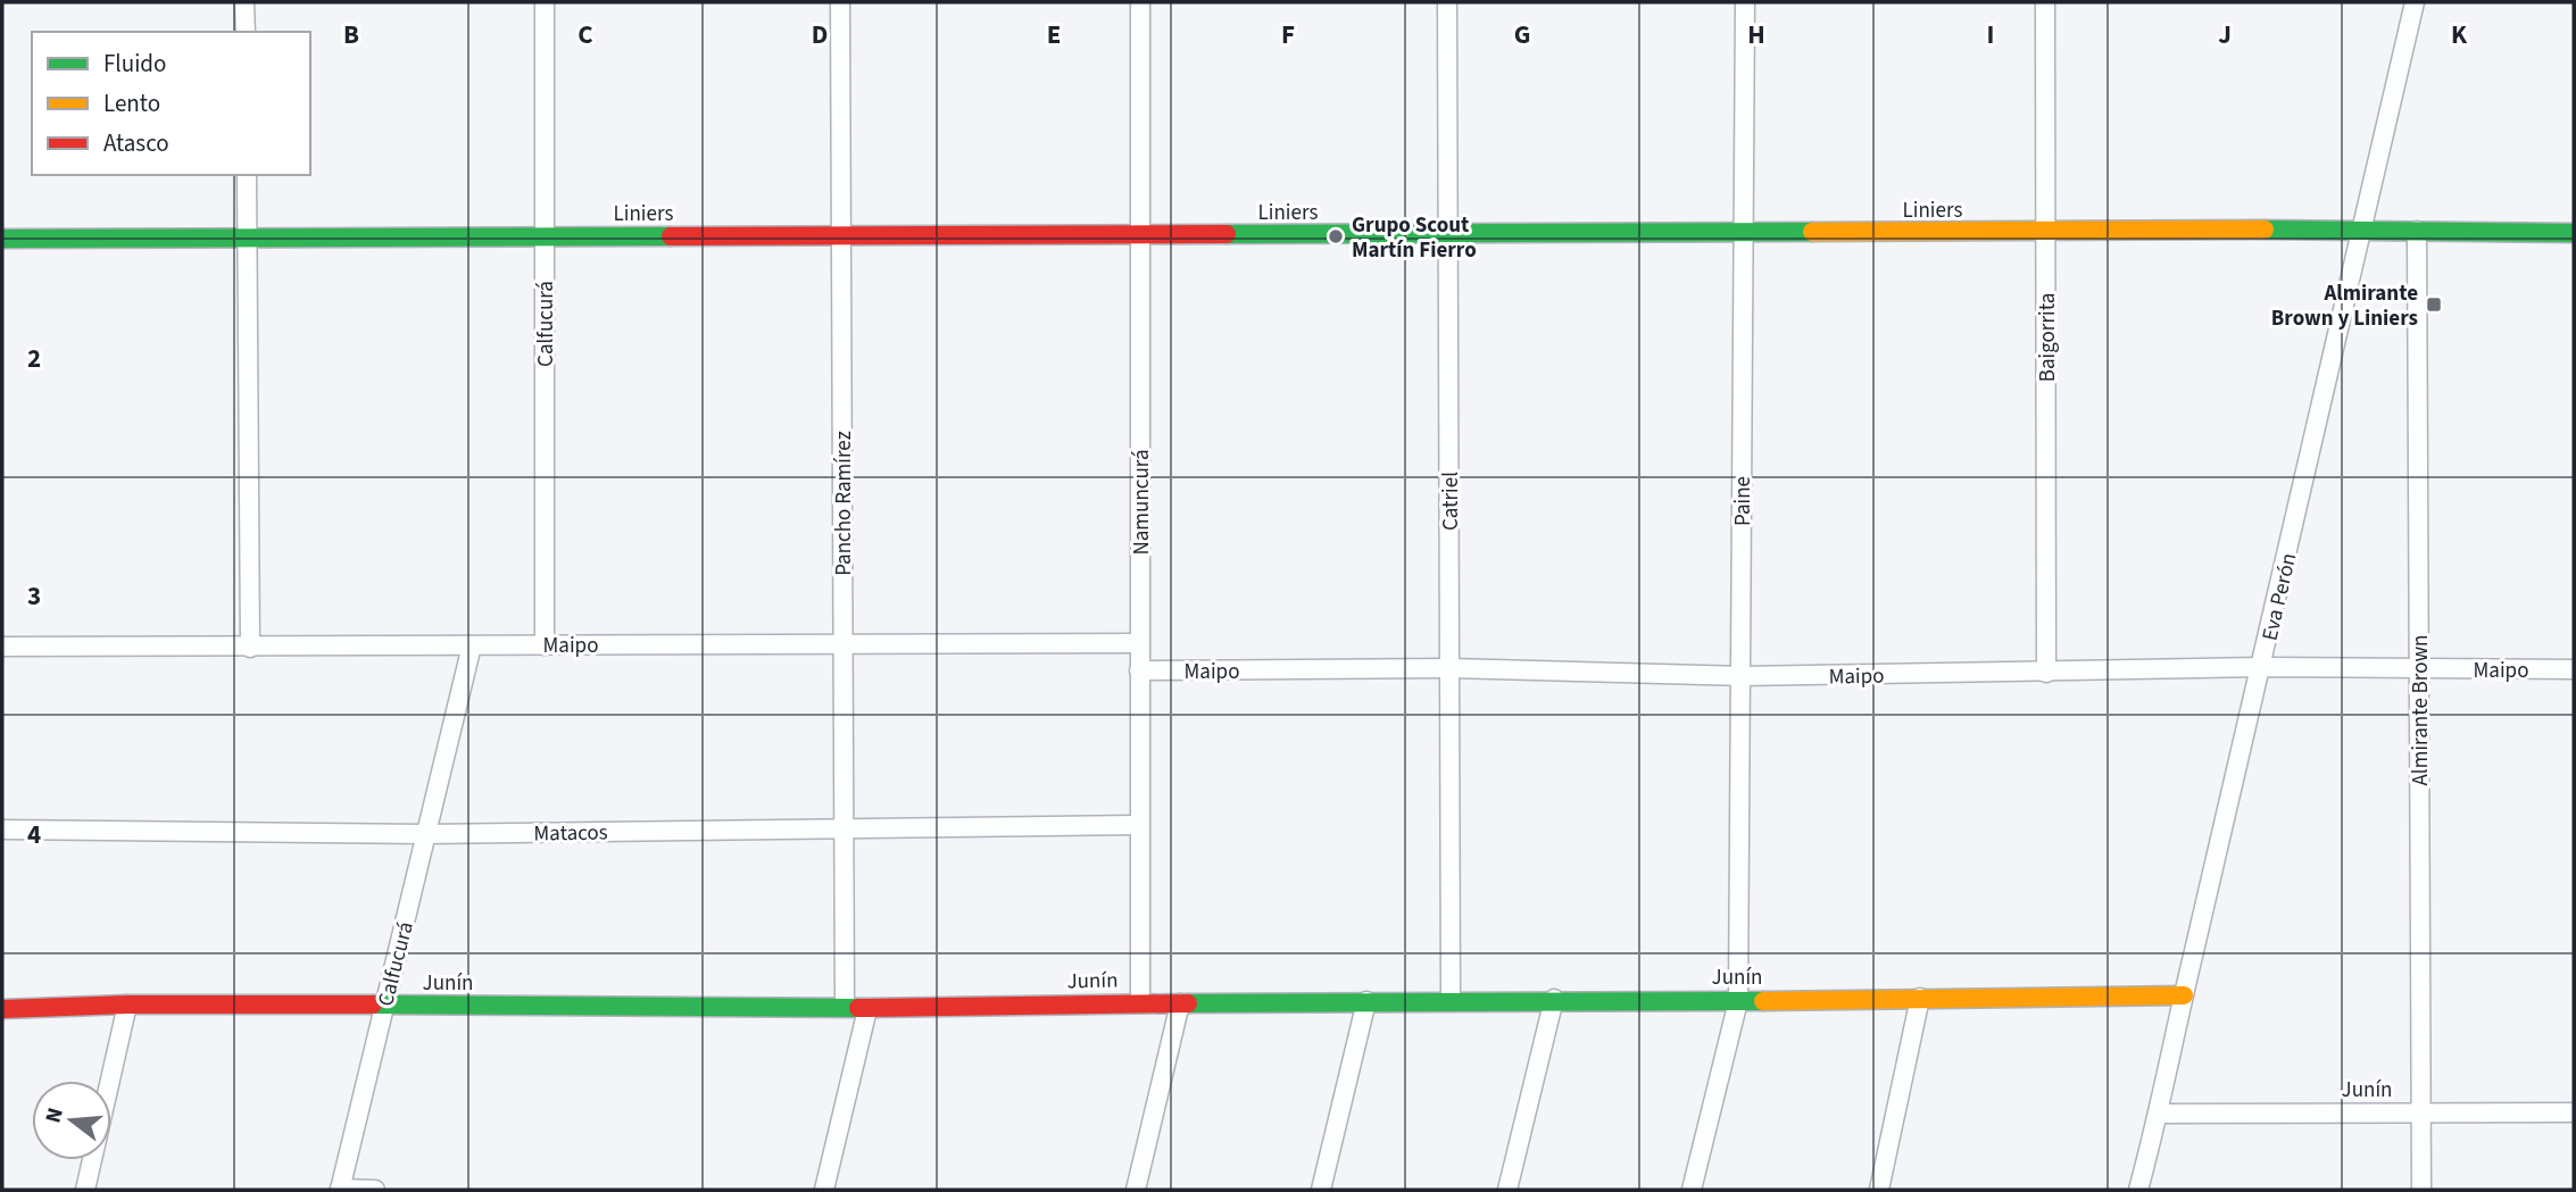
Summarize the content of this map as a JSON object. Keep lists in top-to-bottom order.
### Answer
{
  "streets": {
    "street": [
      "Liniers",
      "Calfucurá",
      "Baigorrita",
      "Catriel",
      "Paine",
      "Namuncurá",
      "Pancho Ramírez",
      "Eva Perón",
      "Maipo",
      "Almirante Brown",
      "Matacos",
      "Junín"
    ]
  },
  "crossings": [
    ["Liniers", "Calfucurá"],
    ["Liniers", "Baigorrita"],
    ["Liniers", "Catriel"],
    ["Liniers", "Paine"],
    ["Liniers", "Namuncurá"],
    ["Liniers", "Pancho Ramírez"],
    ["Liniers", "Eva Perón"],
    ["Liniers", "Almirante Brown"],
    ["Calfucurá", "Maipo"],
    ["Calfucurá", "Matacos"],
    ["Calfucurá", "Junín"],
    ["Baigorrita", "Maipo"],
    ["Catriel", "Maipo"],
    ["Catriel", "Junín"],
    ["Paine", "Maipo"],
    ["Paine", "Junín"],
    ["Namuncurá", "Maipo"],
    ["Namuncurá", "Matacos"],
    ["Namuncurá", "Junín"],
    ["Pancho Ramírez", "Maipo"],
    ["Pancho Ramírez", "Matacos"],
    ["Pancho Ramírez", "Junín"],
    ["Eva Perón", "Maipo"],
    ["Eva Perón", "Junín"],
    ["Maipo", "Almirante Brown"],
    ["Almirante Brown", "Junín"]
  ],
  "places": {
    "other": ["Grupo Scout Martín Fierro"],
    "transit": ["Almirante Brown y Liniers"]
  },
  "legend": ["Fluido", "Lento", "Atasco"],
  "north": "left",
  "grid": {
    "columns": [
      "B",
      "C",
      "D",
      "E",
      "F",
      "G",
      "H",
      "I",
      "J",
      "K"
    ],
    "rows": ["2", "3", "4"]
  }
}
